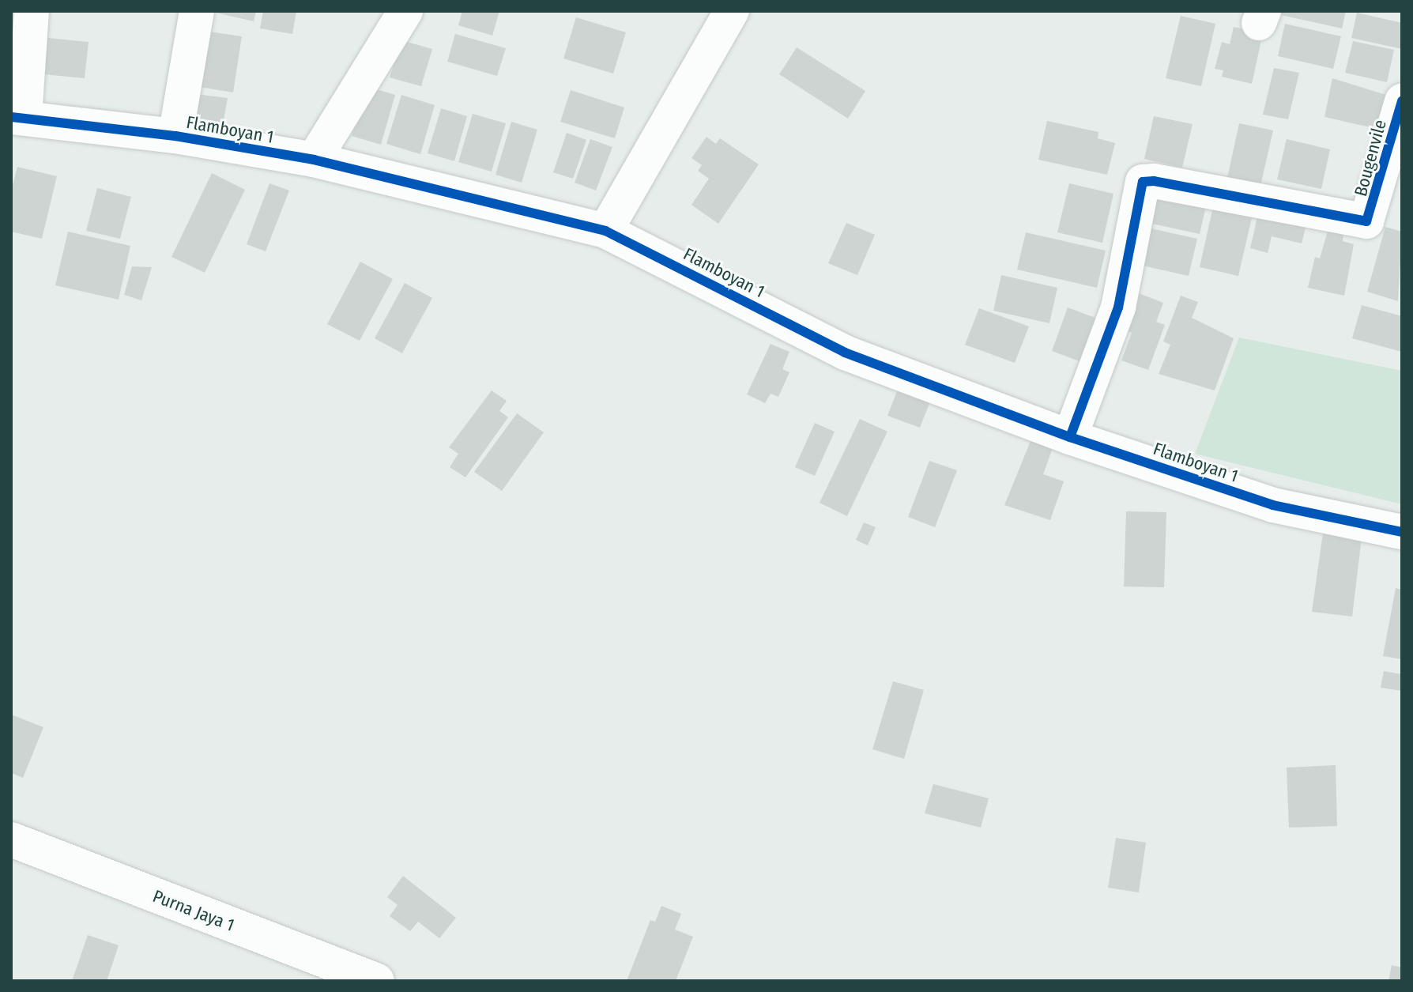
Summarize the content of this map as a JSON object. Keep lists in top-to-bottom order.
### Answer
{
  "streets": {
    "street": ["Flamboyan 1", "Bougenvile", "Purna Jaya 1"]
  },
  "crossings": [
    ["Flamboyan 1", "Bougenvile"]
  ]
}
